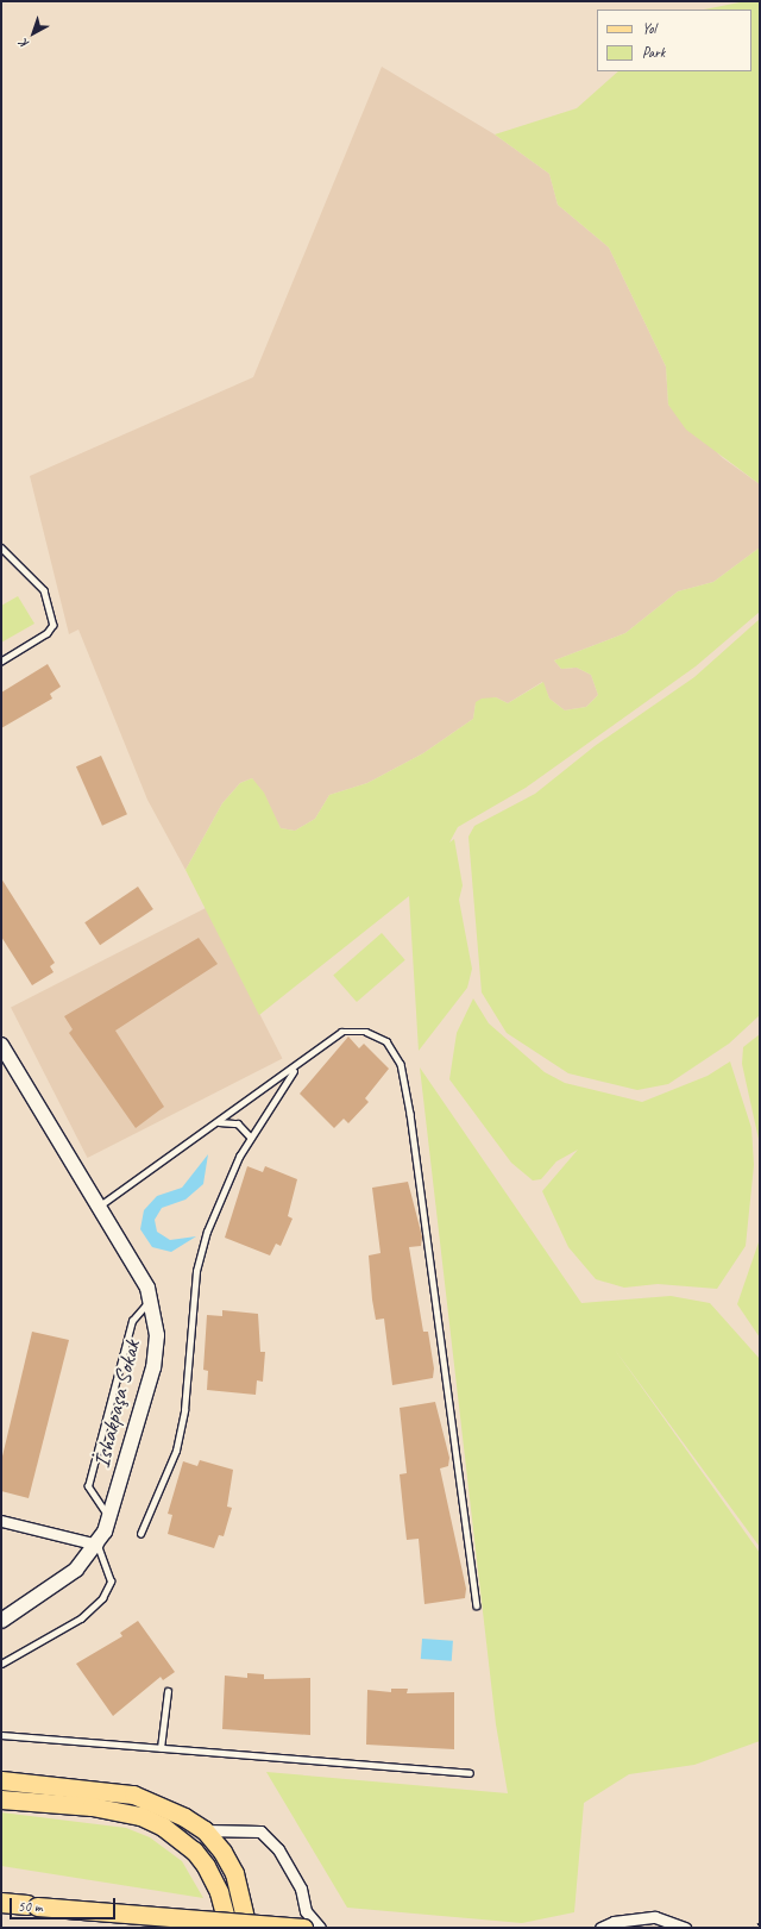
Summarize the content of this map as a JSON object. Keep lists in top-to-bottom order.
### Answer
{
  "streets": {
    "street": ["İshakpaşa Sokak"]
  },
  "legend": ["Yol", "Park"],
  "scale_bar": "50 m",
  "north": "bottom left"
}
